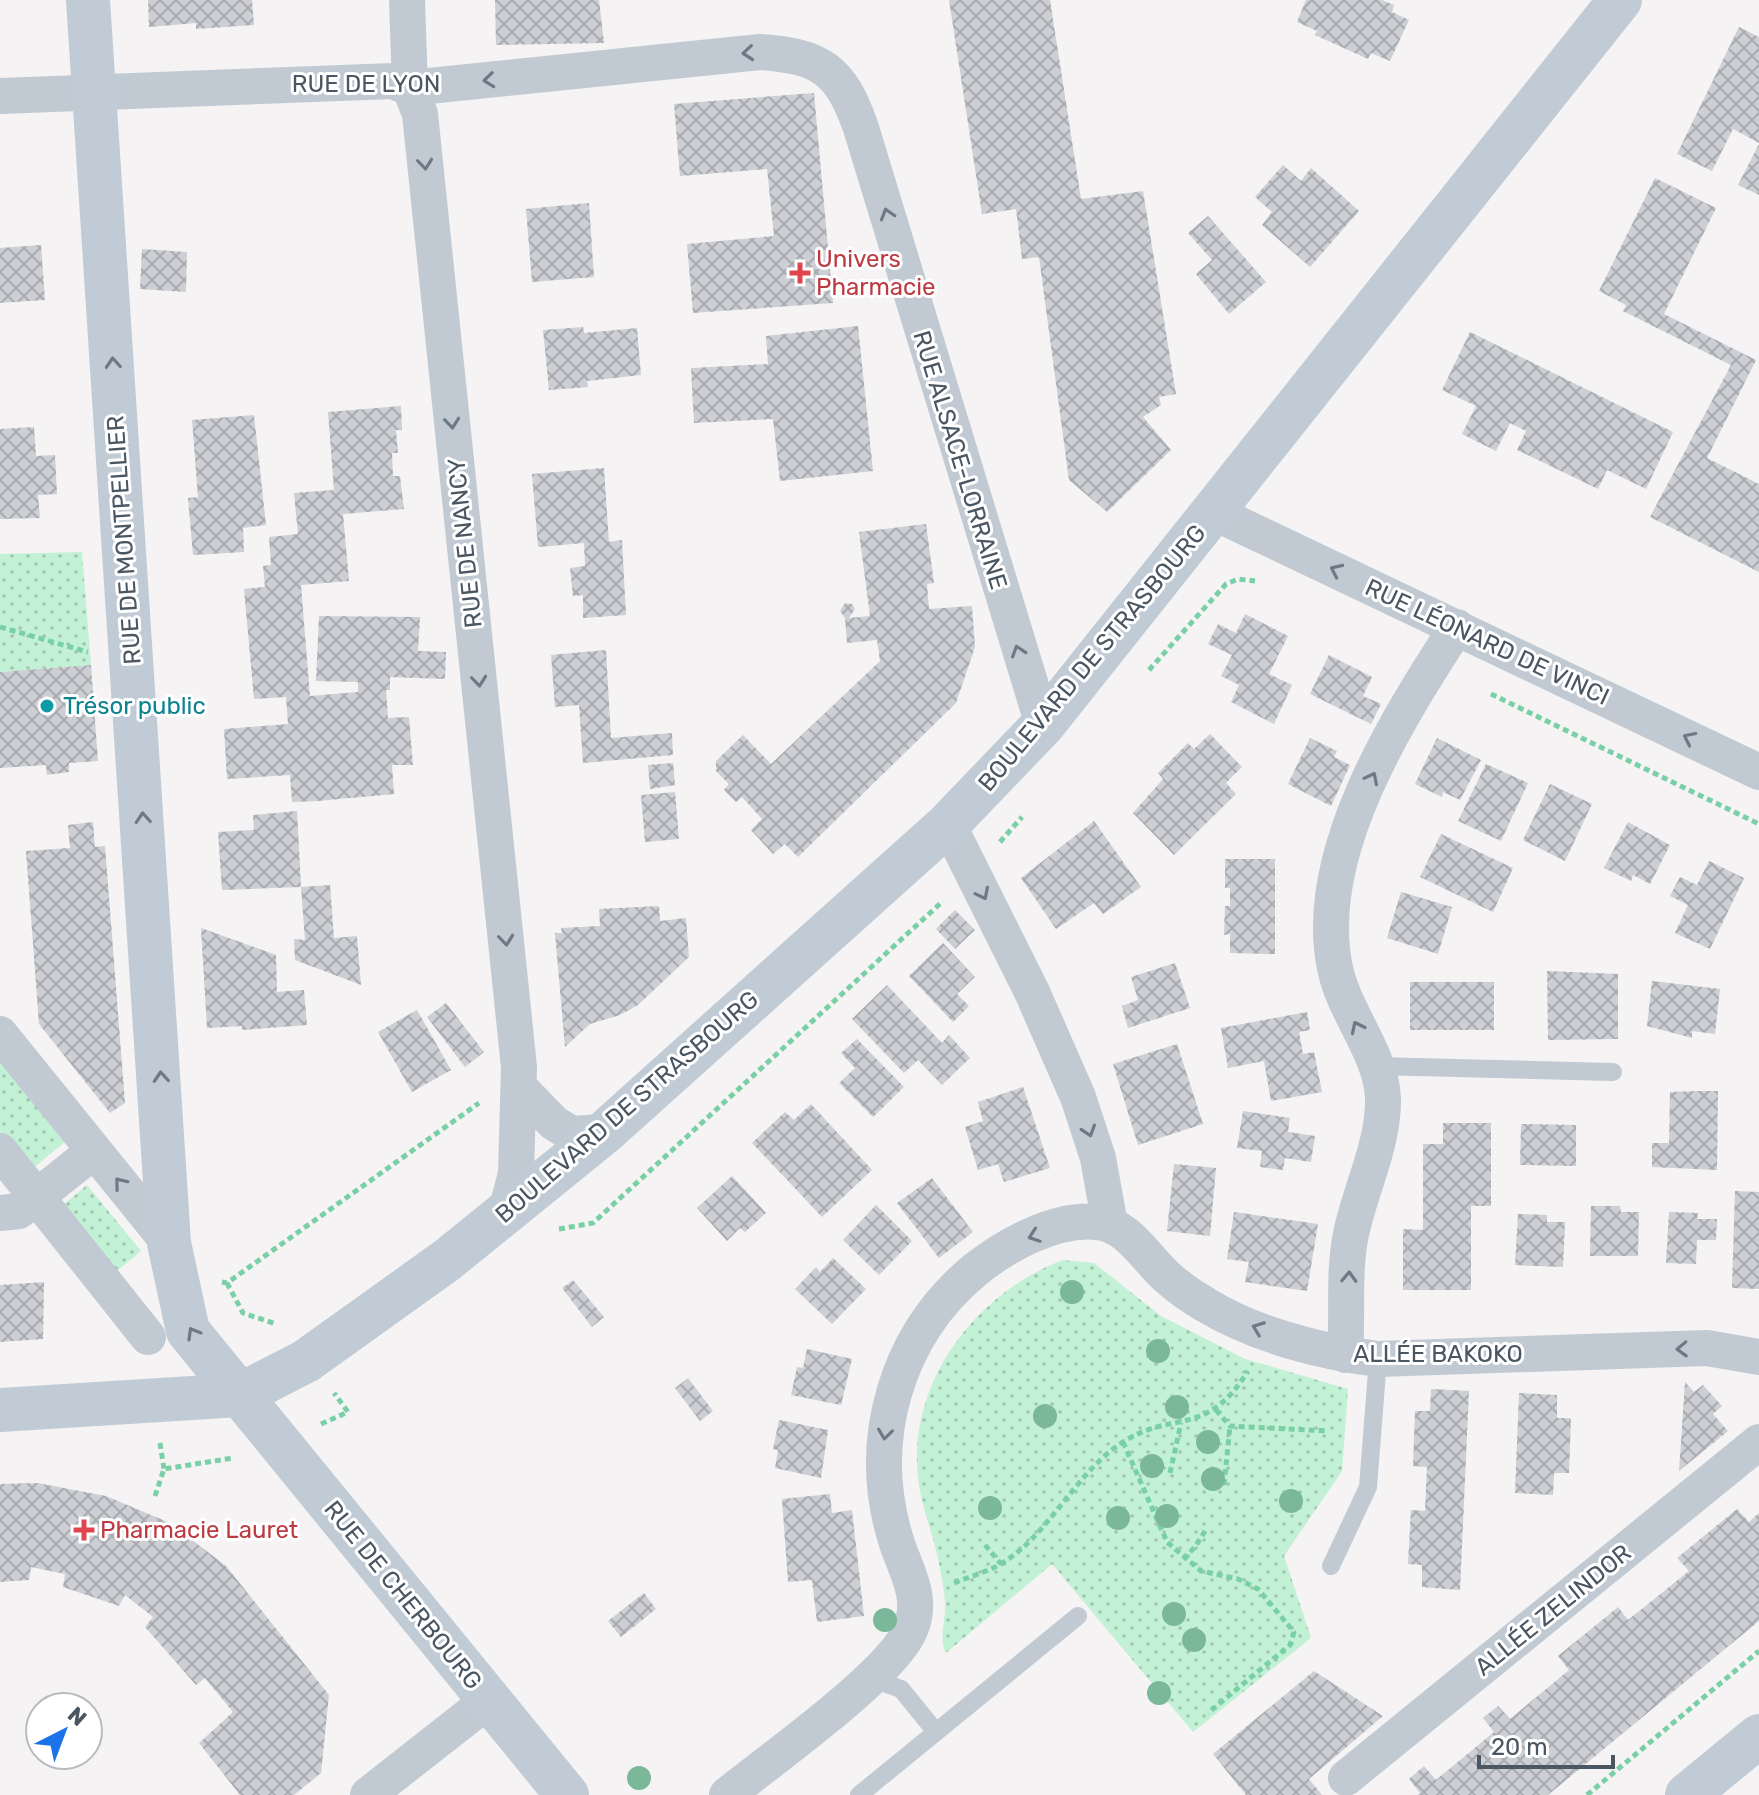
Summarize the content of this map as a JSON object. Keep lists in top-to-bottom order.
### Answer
{
  "streets": {
    "main road": ["RUE DE MONTPELLIER", "BOULEVARD DE STRASBOURG", "RUE DE CHERBOURG"],
    "street": [
      "RUE DE LYON",
      "RUE ALSACE-LORRAINE",
      "RUE DE NANCY",
      "RUE LÉONARD DE VINCI",
      "ALLÉE BAKOKO",
      "ALLÉE ZELINDOR"
    ]
  },
  "crossings": [
    ["RUE DE LYON", "RUE ALSACE-LORRAINE"],
    ["RUE DE LYON", "RUE DE MONTPELLIER"],
    ["RUE DE LYON", "RUE DE NANCY"],
    ["RUE ALSACE-LORRAINE", "BOULEVARD DE STRASBOURG"],
    ["RUE DE MONTPELLIER", "BOULEVARD DE STRASBOURG"],
    ["RUE DE MONTPELLIER", "RUE DE CHERBOURG"],
    ["RUE DE NANCY", "BOULEVARD DE STRASBOURG"],
    ["RUE LÉONARD DE VINCI", "BOULEVARD DE STRASBOURG"],
    ["BOULEVARD DE STRASBOURG", "RUE DE CHERBOURG"]
  ],
  "one_way": [
    "RUE DE LYON",
    "RUE ALSACE-LORRAINE",
    "RUE DE MONTPELLIER",
    "RUE DE NANCY",
    "RUE LÉONARD DE VINCI",
    "ALLÉE BAKOKO"
  ],
  "places": {
    "health": ["Univers Pharmacie", "Pharmacie Lauret"],
    "other": ["Trésor public"]
  },
  "scale_bar": "20 m",
  "north": "top right"
}
